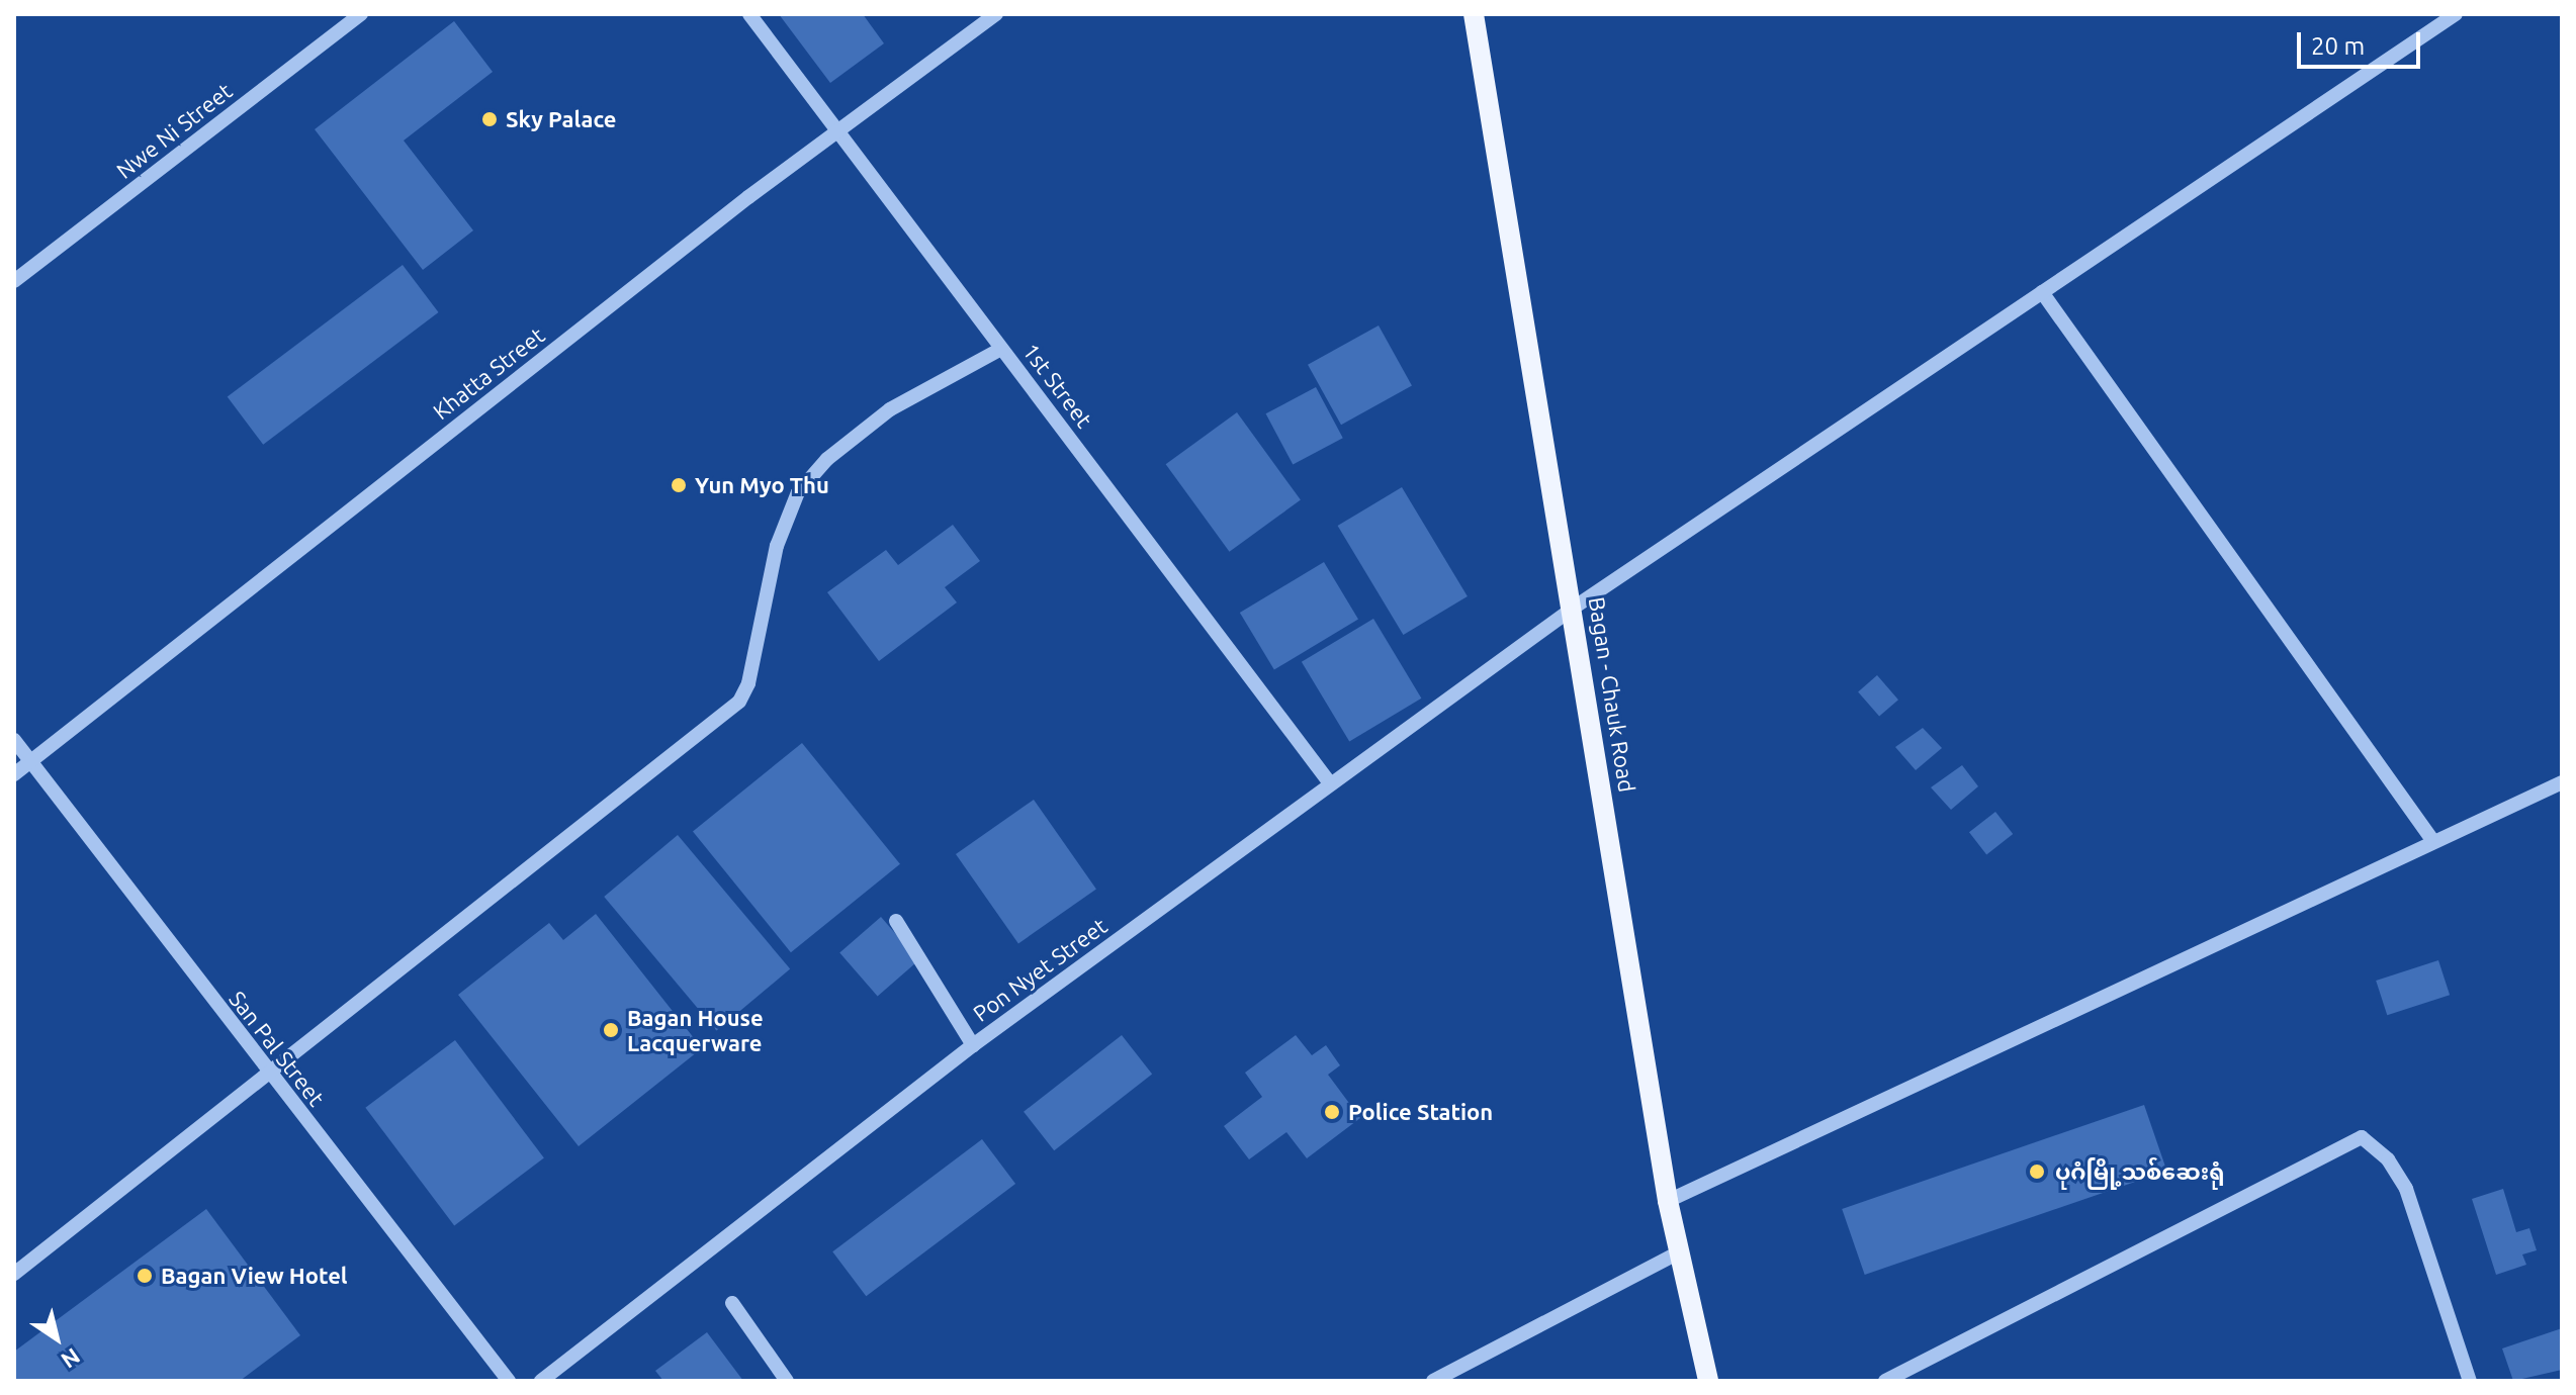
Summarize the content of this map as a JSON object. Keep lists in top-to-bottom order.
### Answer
{
  "streets": {
    "main road": ["Bagan - Chauk Road"],
    "street": [
      "Nwe Ni Street",
      "Khatta Street",
      "1st Street",
      "Pon Nyet Street",
      "San Pal Street"
    ]
  },
  "crossings": [
    ["Khatta Street", "1st Street"],
    ["Khatta Street", "San Pal Street"],
    ["1st Street", "Pon Nyet Street"],
    ["Bagan - Chauk Road", "Pon Nyet Street"]
  ],
  "places": [
    "Sky Palace",
    "Yun Myo Thu",
    "Bagan House Lacquerware",
    "Police Station",
    "ပုဂံမြို့သစ်ဆေးရုံ",
    "Bagan View Hotel"
  ],
  "scale_bar": "20 m",
  "north": "bottom right"
}
